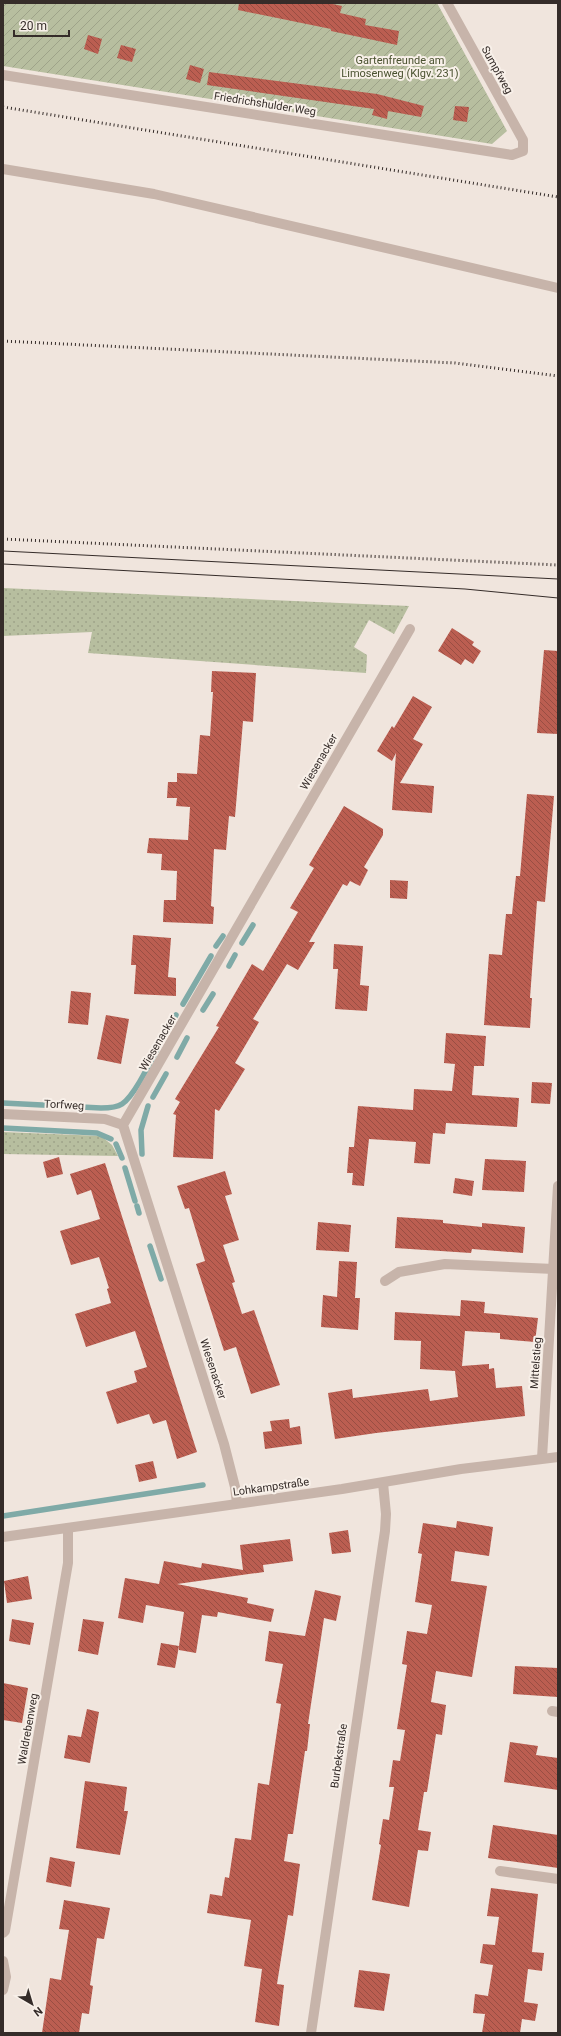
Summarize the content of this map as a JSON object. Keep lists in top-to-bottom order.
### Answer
{
  "streets": {
    "street": [
      "Sumpfweg",
      "Friedrichshulder Weg",
      "Wiesenacker",
      "Torfweg",
      "Mittelstieg",
      "Lohkampstraße",
      "Waldrebenweg",
      "Burbekstraße"
    ]
  },
  "crossings": [
    ["Sumpfweg", "Friedrichshulder Weg"],
    ["Wiesenacker", "Torfweg"],
    ["Wiesenacker", "Lohkampstraße"],
    ["Mittelstieg", "Lohkampstraße"],
    ["Lohkampstraße", "Waldrebenweg"],
    ["Lohkampstraße", "Burbekstraße"]
  ],
  "parks": ["Gartenfreunde am Limosenweg (Klgv. 231)"],
  "scale_bar": "20 m",
  "north": "bottom right"
}
